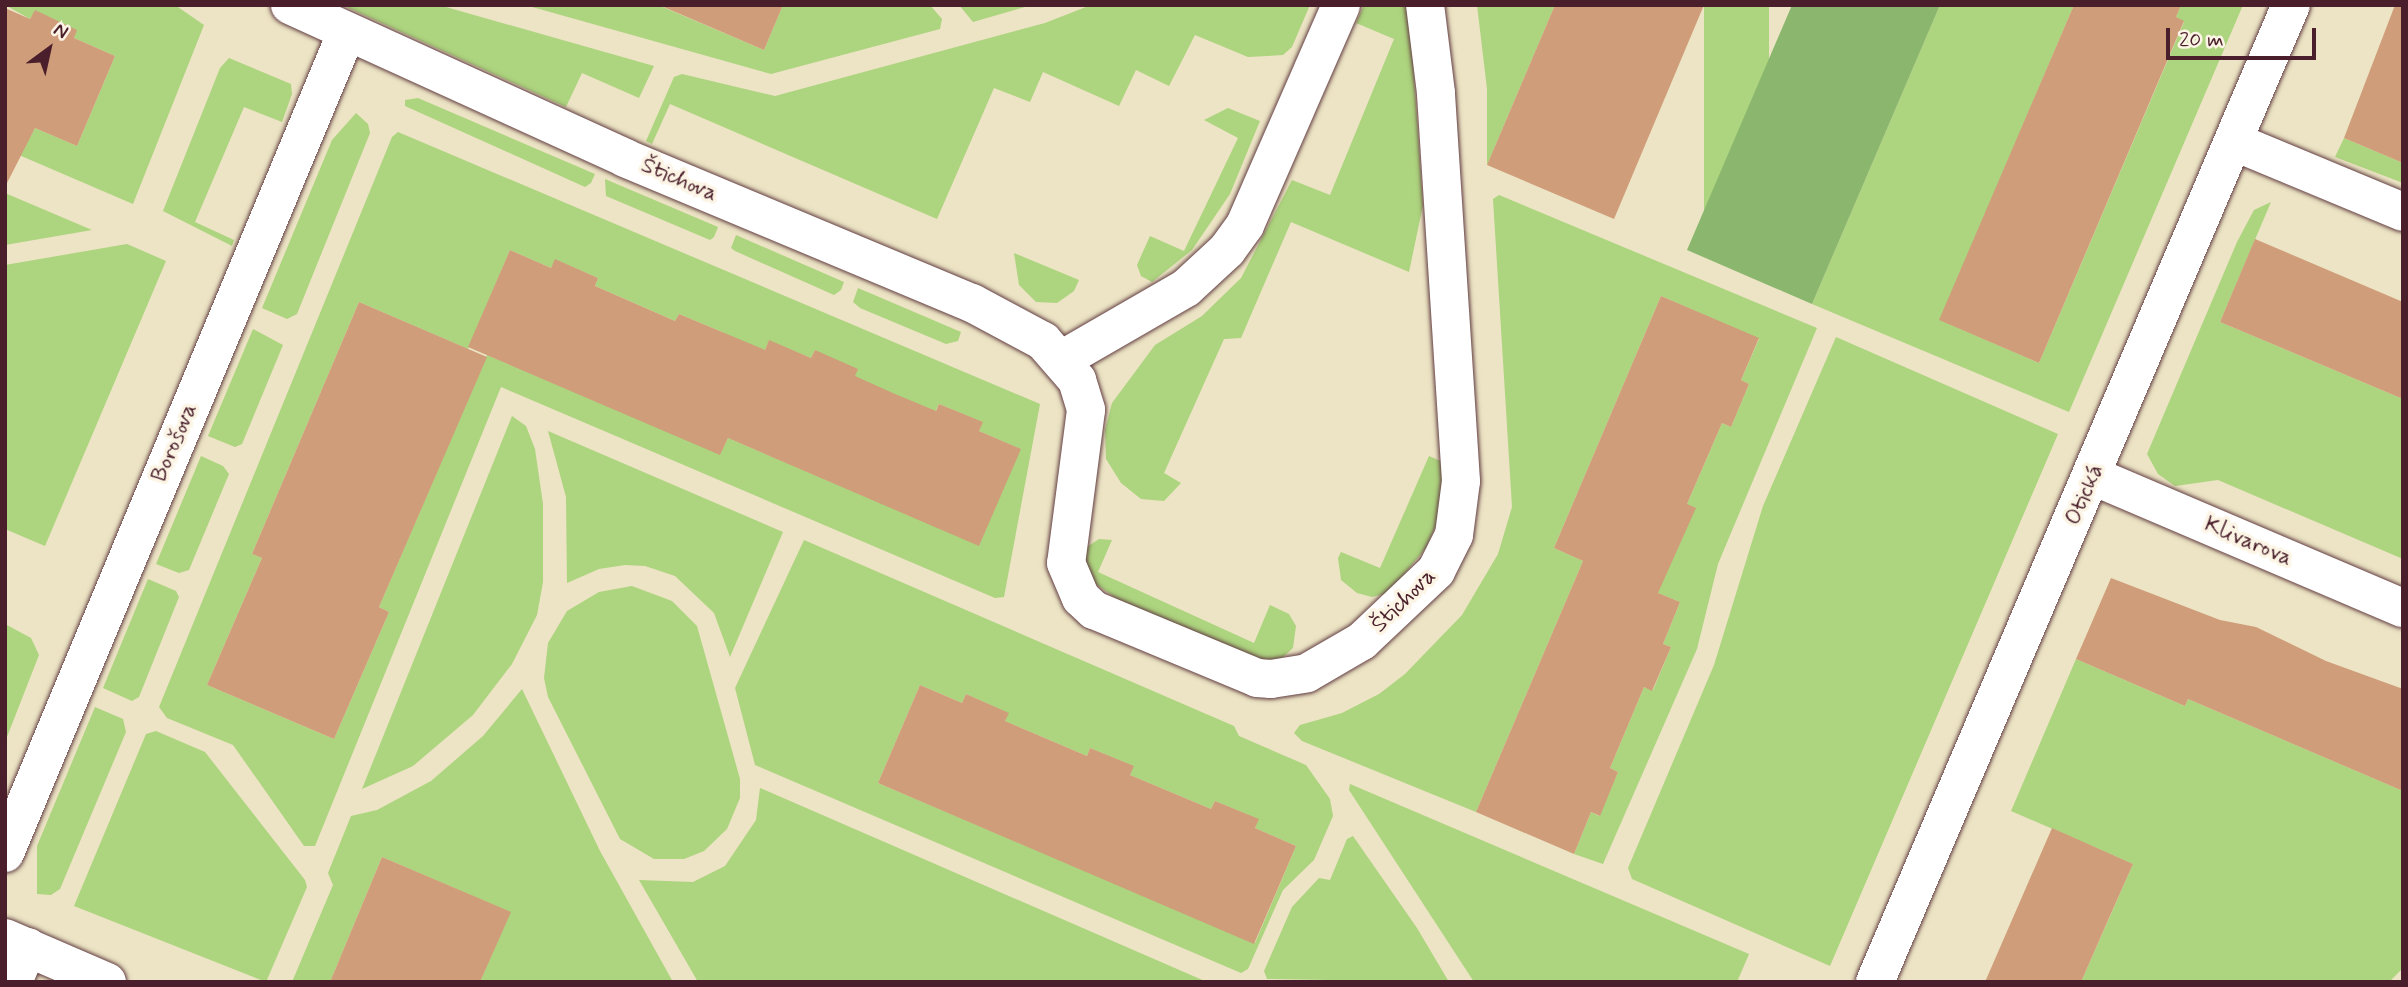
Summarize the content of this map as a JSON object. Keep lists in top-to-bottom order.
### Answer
{
  "streets": {
    "street": [
      "Štichova",
      "Borošova",
      "Otická",
      "Klivarova"
    ]
  },
  "crossings": [
    ["Štichova", "Borošova"],
    ["Otická", "Klivarova"]
  ],
  "scale_bar": "20 m",
  "north": "top right"
}
